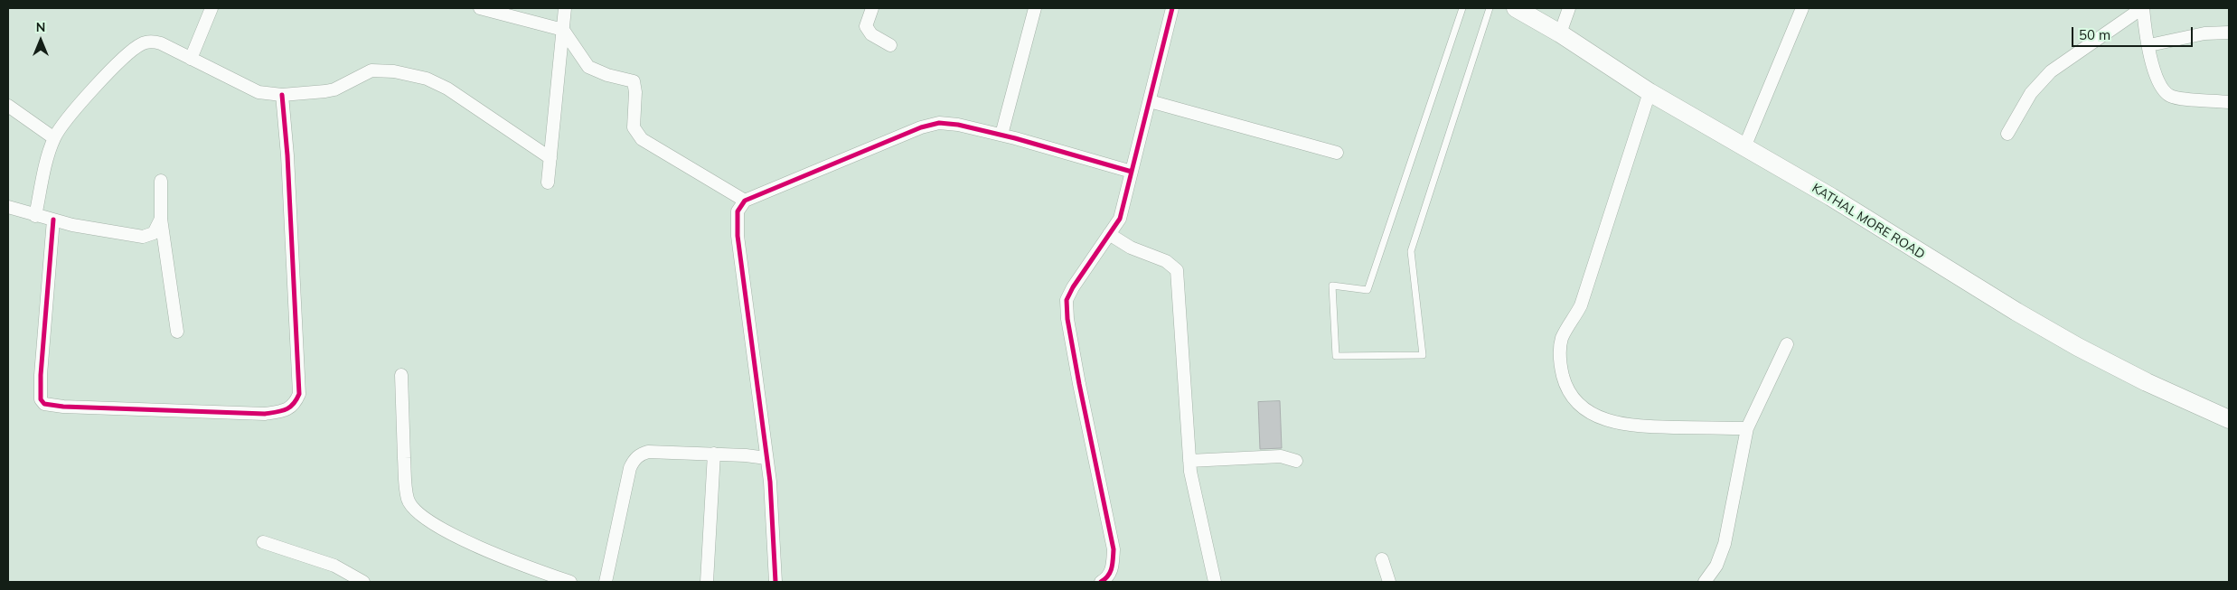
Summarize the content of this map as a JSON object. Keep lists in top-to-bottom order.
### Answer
{
  "streets": {
    "main road": ["KATHAL MORE ROAD"]
  },
  "scale_bar": "50 m",
  "north": "top"
}
